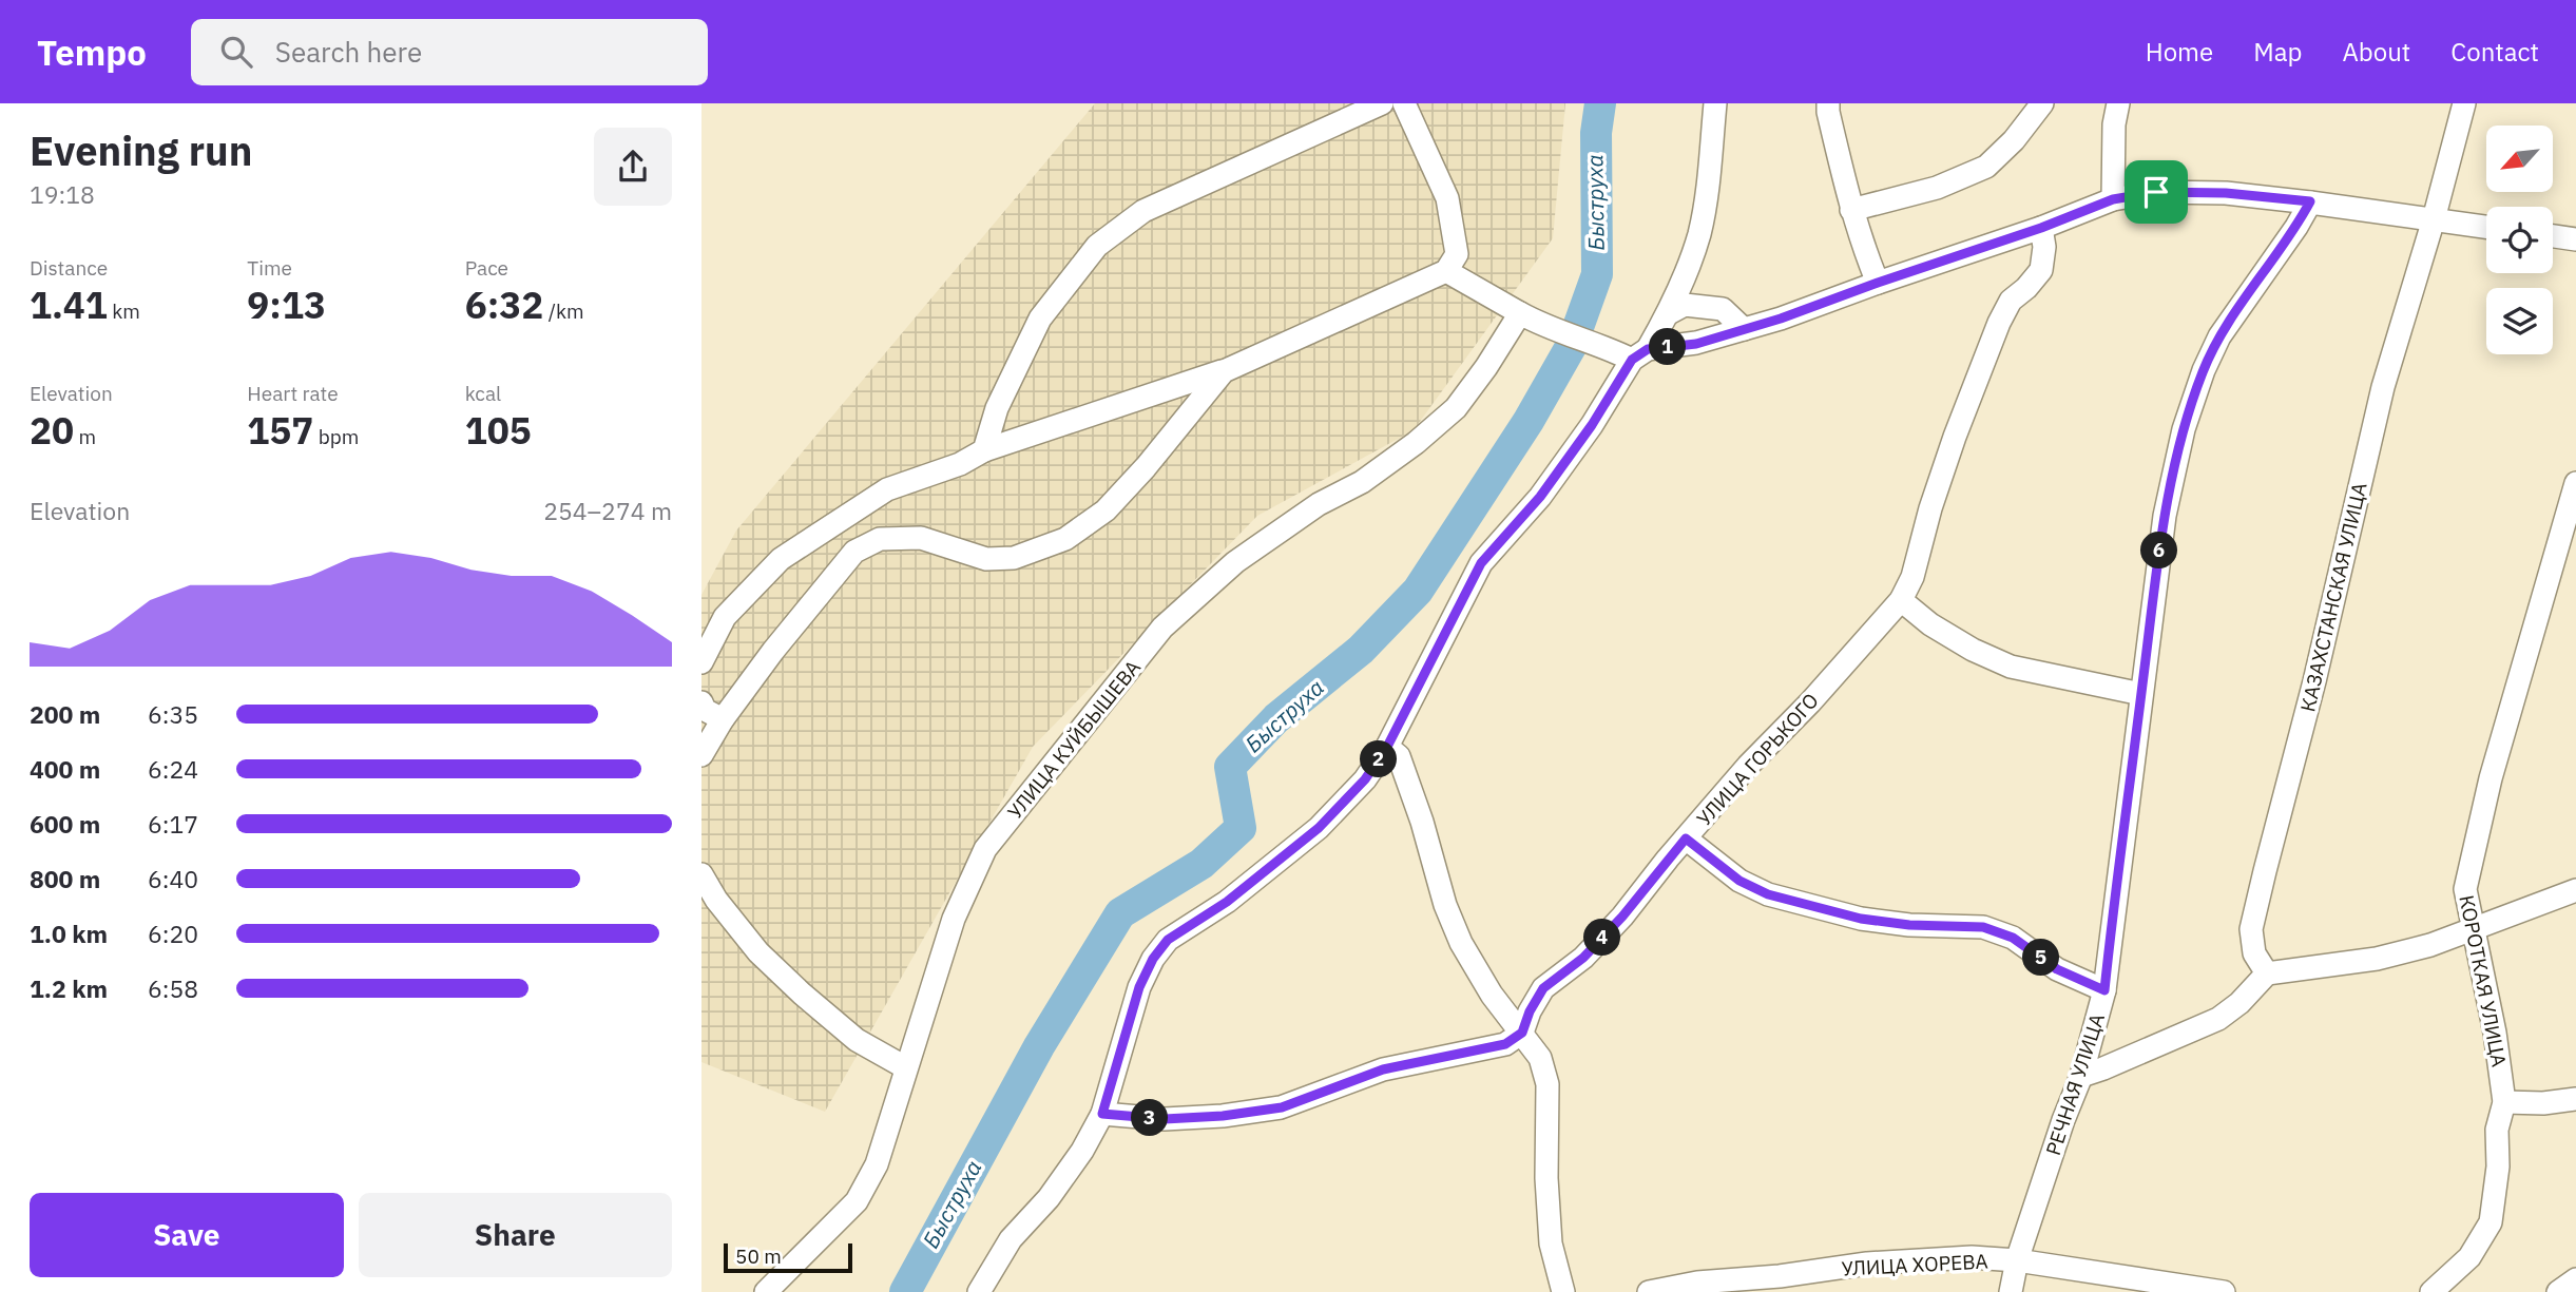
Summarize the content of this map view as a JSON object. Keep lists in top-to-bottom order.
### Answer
{
  "streets": {
    "street": [
      "КАЗАХСТАНСКАЯ УЛИЦА",
      "УЛИЦА КУЙБЫШЕВА",
      "УЛИЦА ГОРЬКОГО",
      "КОРОТКАЯ УЛИЦА",
      "РЕЧНАЯ УЛИЦА",
      "УЛИЦА ХОРЕВА"
    ]
  },
  "crossings": [
    ["РЕЧНАЯ УЛИЦА", "УЛИЦА ХОРЕВА"]
  ],
  "water": ["Быструха"],
  "scale_bar": "50 m",
  "north": "bottom left",
  "page": {
    "header": "Tempo",
    "search": "Search here",
    "nav": [
      "Home",
      "Map",
      "About",
      "Contact"
    ],
    "heading": ["Evening run", "19:18"],
    "stats": [
      ["Distance", "1.41 km"],
      ["Time", "9:13"],
      ["Pace", "6:32 /km"],
      ["Elevation", "20 m"],
      ["Heart rate", "157 bpm"],
      ["kcal", "105"]
    ],
    "pins": [
      "1",
      "6",
      "2",
      "4",
      "5",
      "3"
    ],
    "chart": ["Elevation", "254–274 m"],
    "list": [
      {
        "name": "200 m",
        "note": "6:35"
      },
      {
        "name": "400 m",
        "note": "6:24"
      },
      {
        "name": "600 m",
        "note": "6:17"
      },
      {
        "name": "800 m",
        "note": "6:40"
      },
      {
        "name": "1.0 km",
        "note": "6:20"
      },
      {
        "name": "1.2 km",
        "note": "6:58"
      }
    ],
    "buttons": ["Save", "Share"],
    "scale": "50 m"
  }
}
